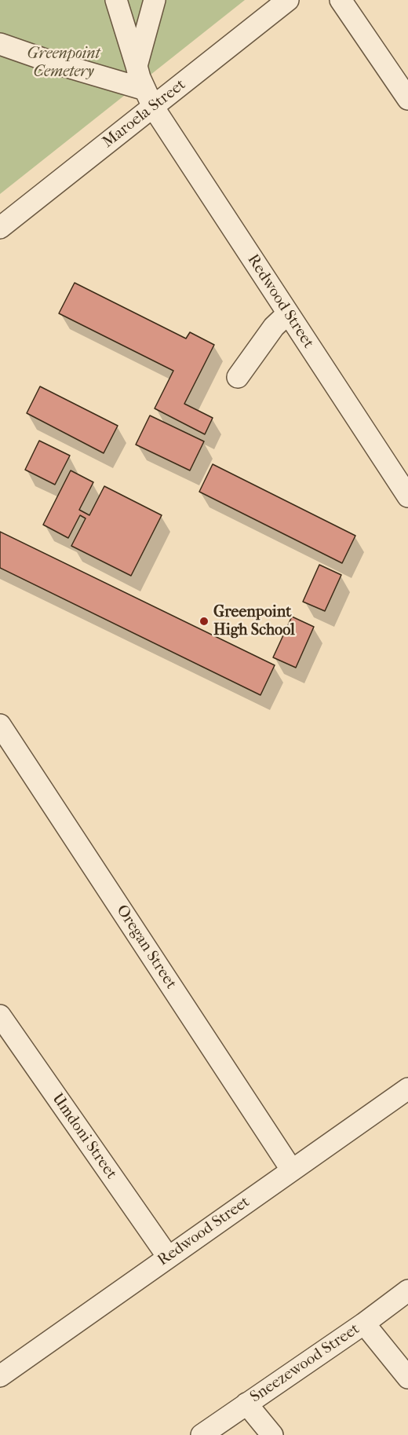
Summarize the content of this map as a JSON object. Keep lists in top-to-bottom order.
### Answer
{
  "streets": {
    "street": [
      "Maroela Street",
      "Redwood Street",
      "Oregan Street",
      "Umdoni Street",
      "Sneezewood Street"
    ]
  },
  "crossings": [
    ["Maroela Street", "Redwood Street"],
    ["Redwood Street", "Oregan Street"],
    ["Redwood Street", "Umdoni Street"]
  ],
  "parks": ["Greenpoint Cemetery"],
  "places": ["Greenpoint High School"]
}
